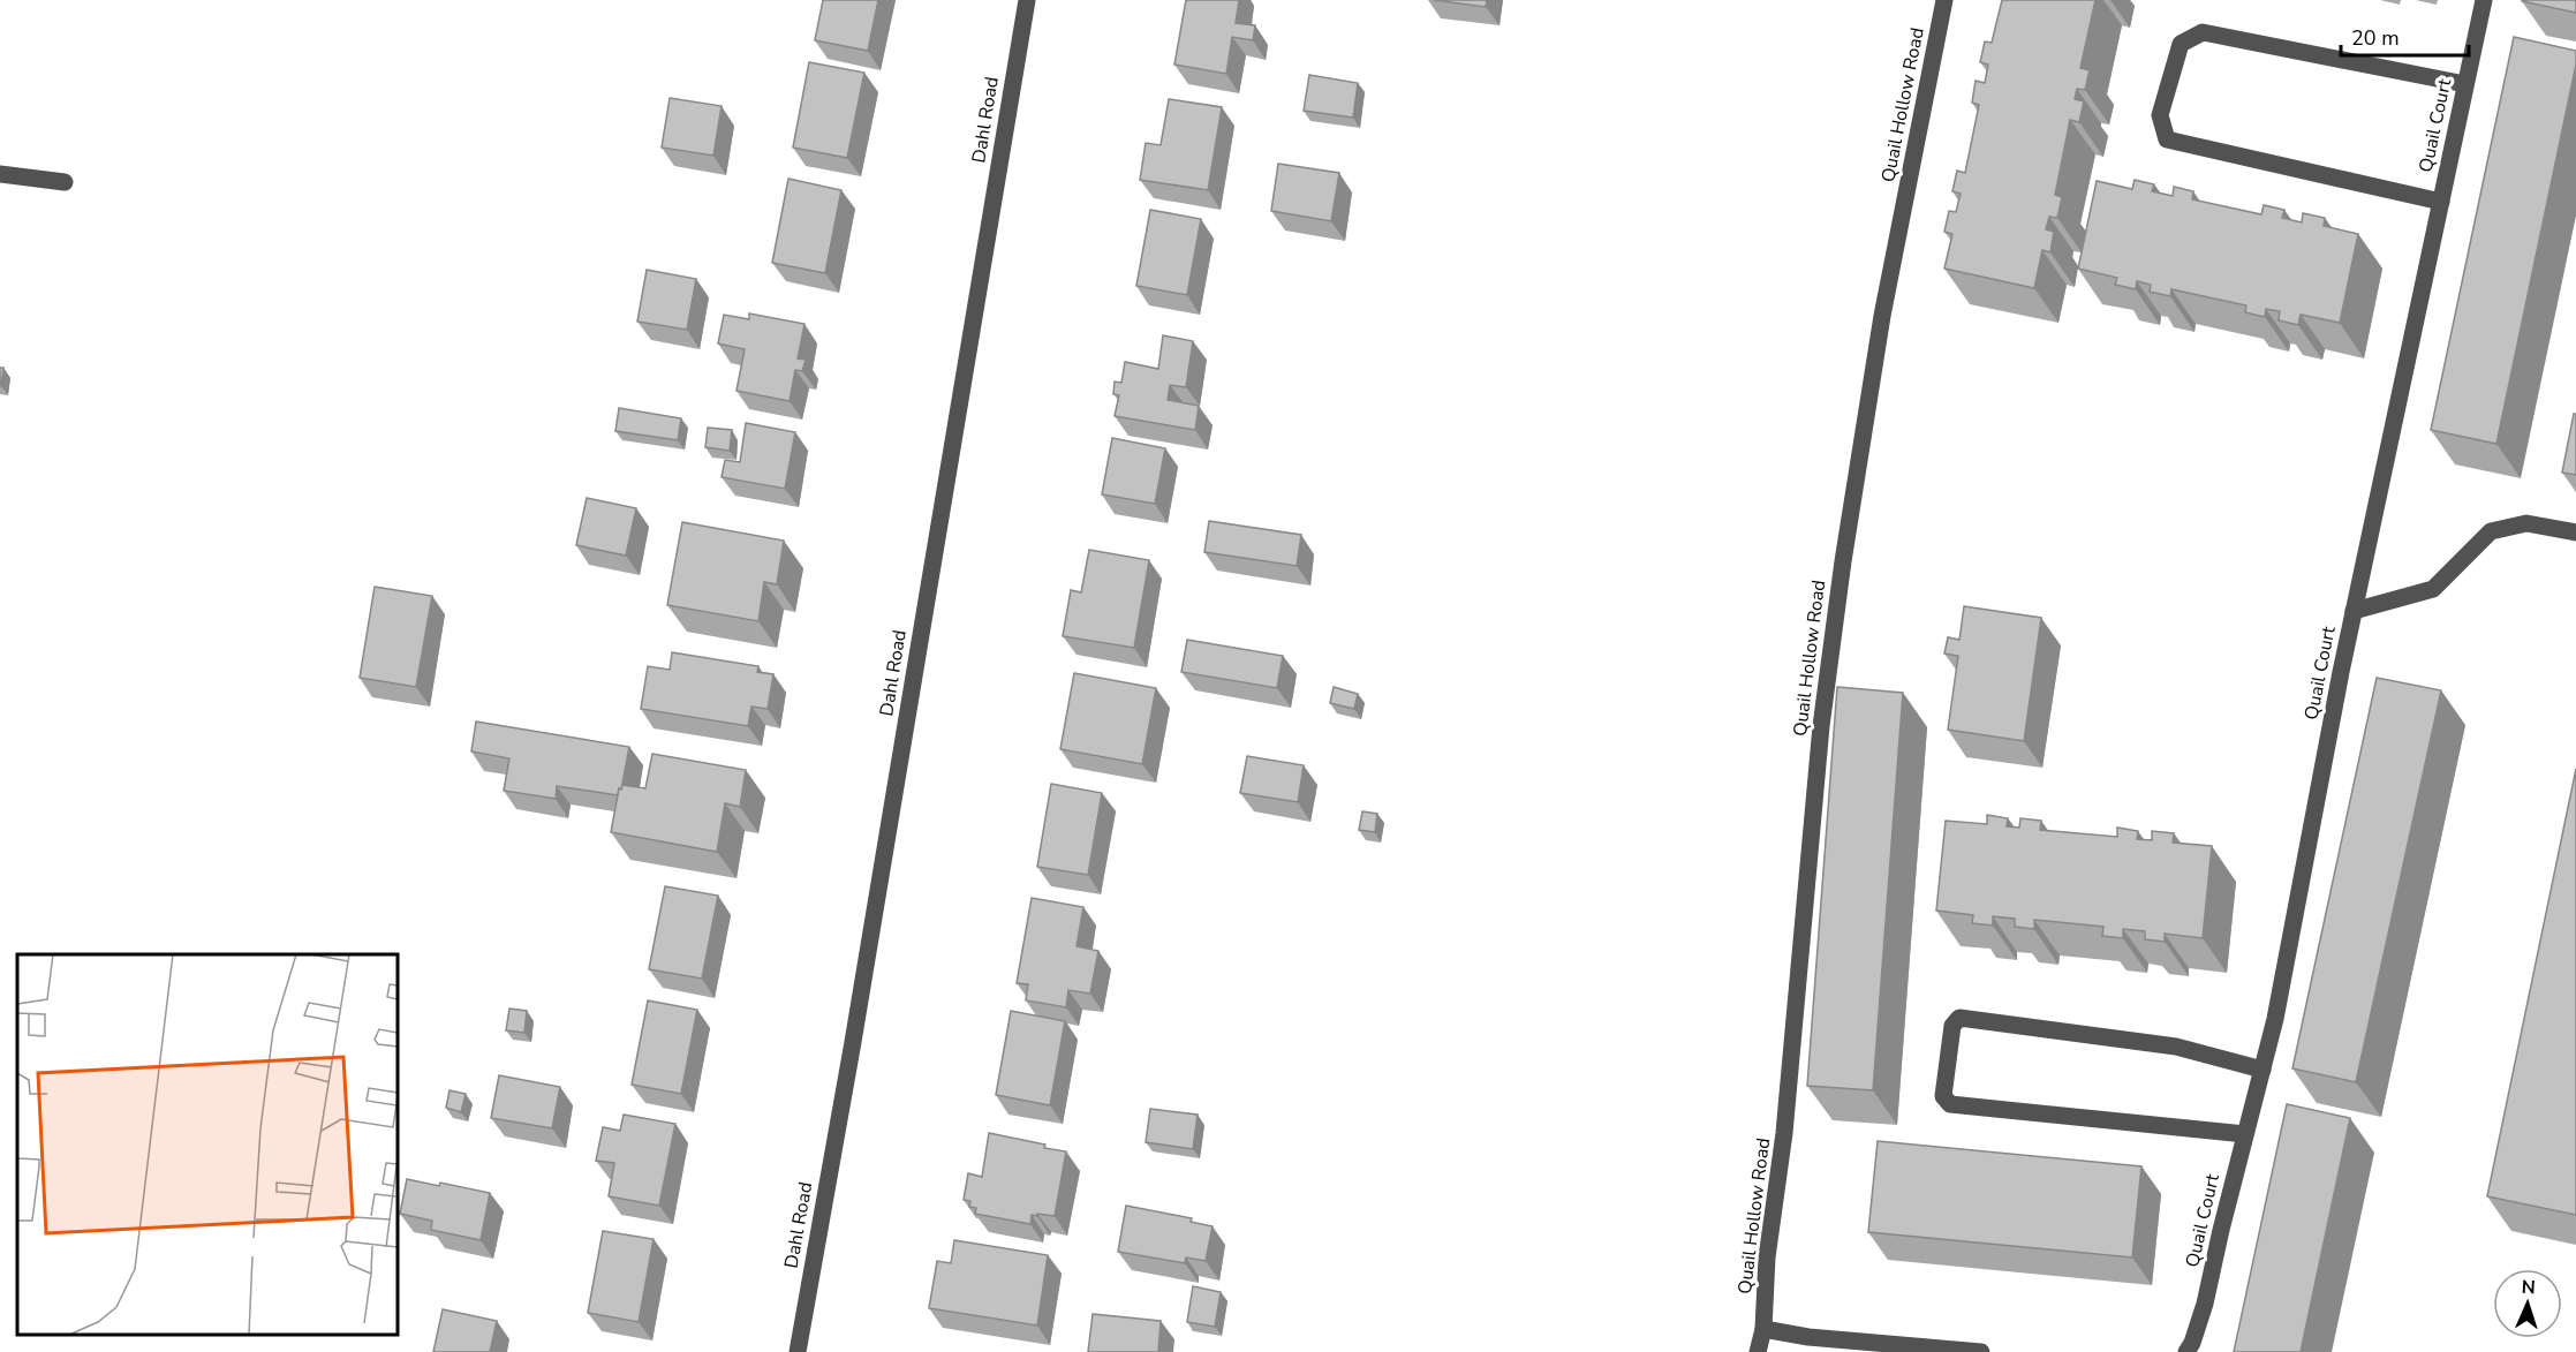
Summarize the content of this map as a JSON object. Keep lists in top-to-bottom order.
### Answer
{
  "streets": {
    "street": ["Quail Hollow Road", "Dahl Road", "Quail Court"]
  },
  "scale_bar": "20 m",
  "north": "top"
}
